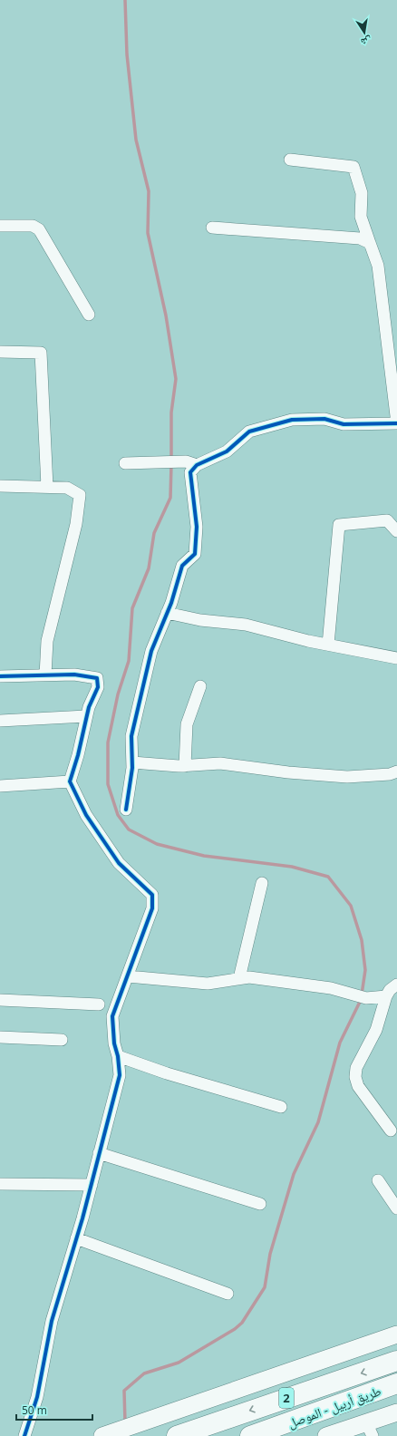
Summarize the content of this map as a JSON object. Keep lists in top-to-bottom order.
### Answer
{
  "streets": {
    "highway": ["2", "طريق أربيل - الموصل"]
  },
  "scale_bar": "50 m",
  "north": "bottom"
}
